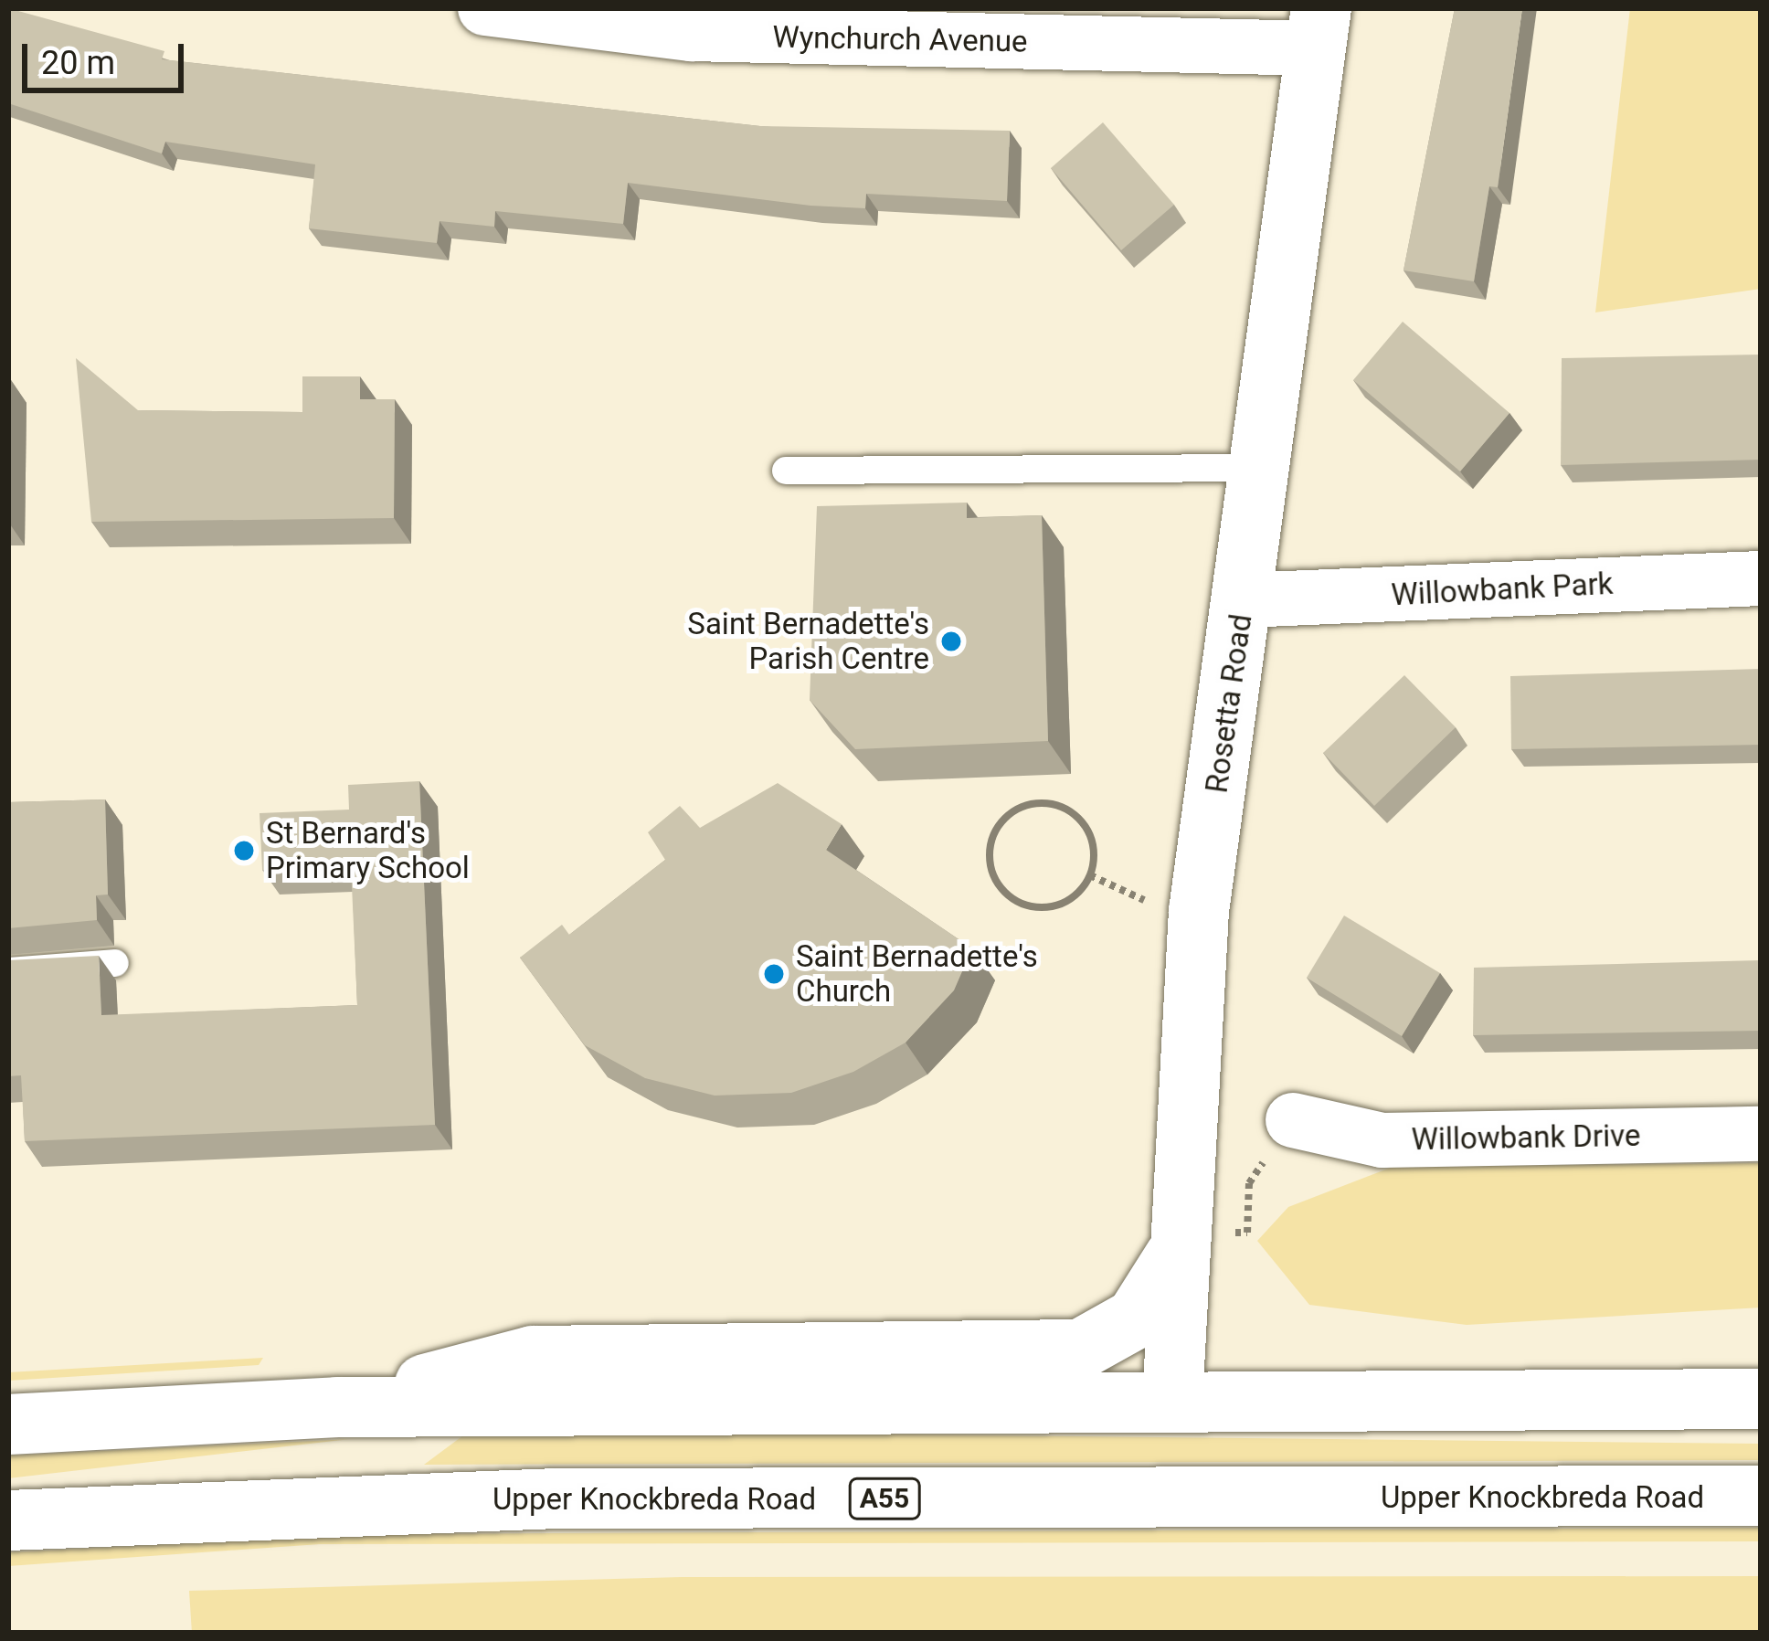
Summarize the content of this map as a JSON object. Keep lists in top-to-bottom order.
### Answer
{
  "streets": {
    "main road": ["Rosetta Road", "Upper Knockbreda Road", "A55"],
    "street": ["Wynchurch Avenue", "Willowbank Park", "Willowbank Drive"]
  },
  "crossings": [
    ["Wynchurch Avenue", "Rosetta Road"],
    ["Willowbank Park", "Rosetta Road"]
  ],
  "places": ["Saint Bernadette's Parish Centre", "St Bernard's Primary School", "Saint Bernadette's Church"],
  "scale_bar": "20 m"
}
